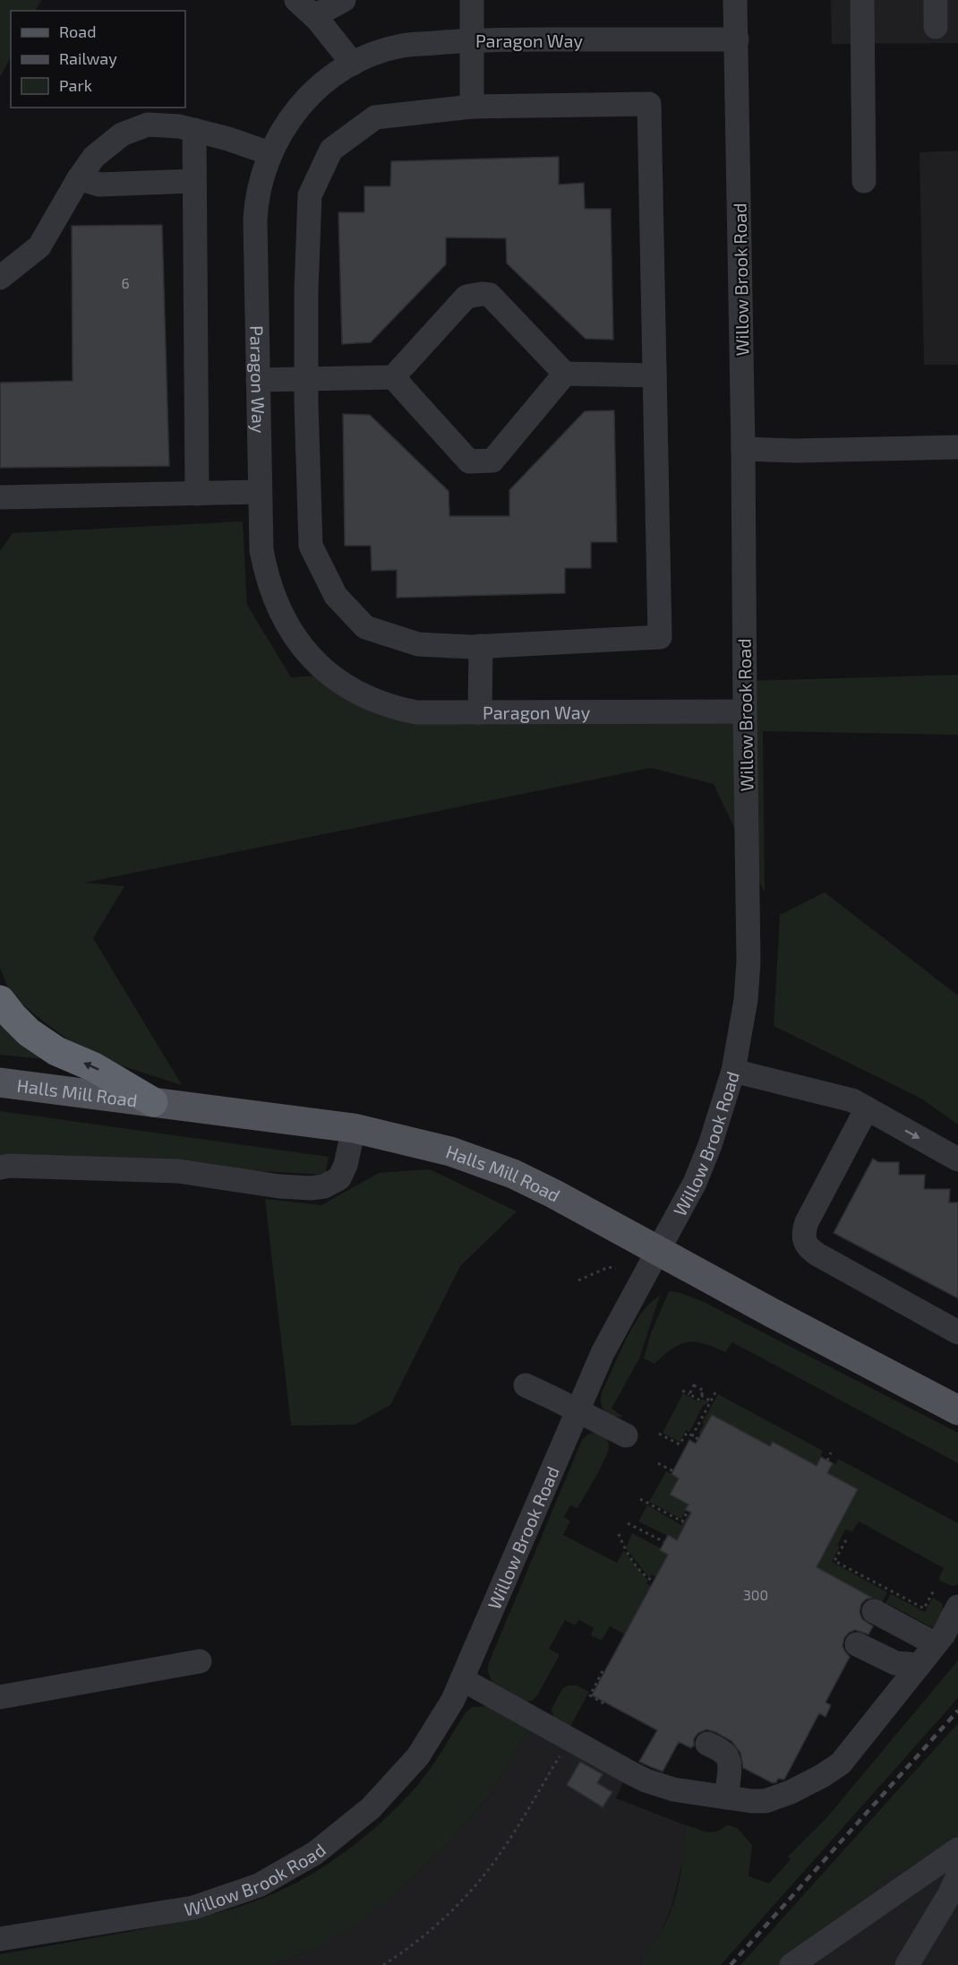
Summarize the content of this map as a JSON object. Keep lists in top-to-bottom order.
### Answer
{
  "streets": {
    "main road": ["Halls Mill Road"],
    "street": ["Paragon Way", "Willow Brook Road"]
  },
  "crossings": [
    ["Paragon Way", "Willow Brook Road"],
    ["Willow Brook Road", "Halls Mill Road"]
  ],
  "house_numbers": ["6", "300"],
  "legend": ["Road", "Railway", "Park"]
}
